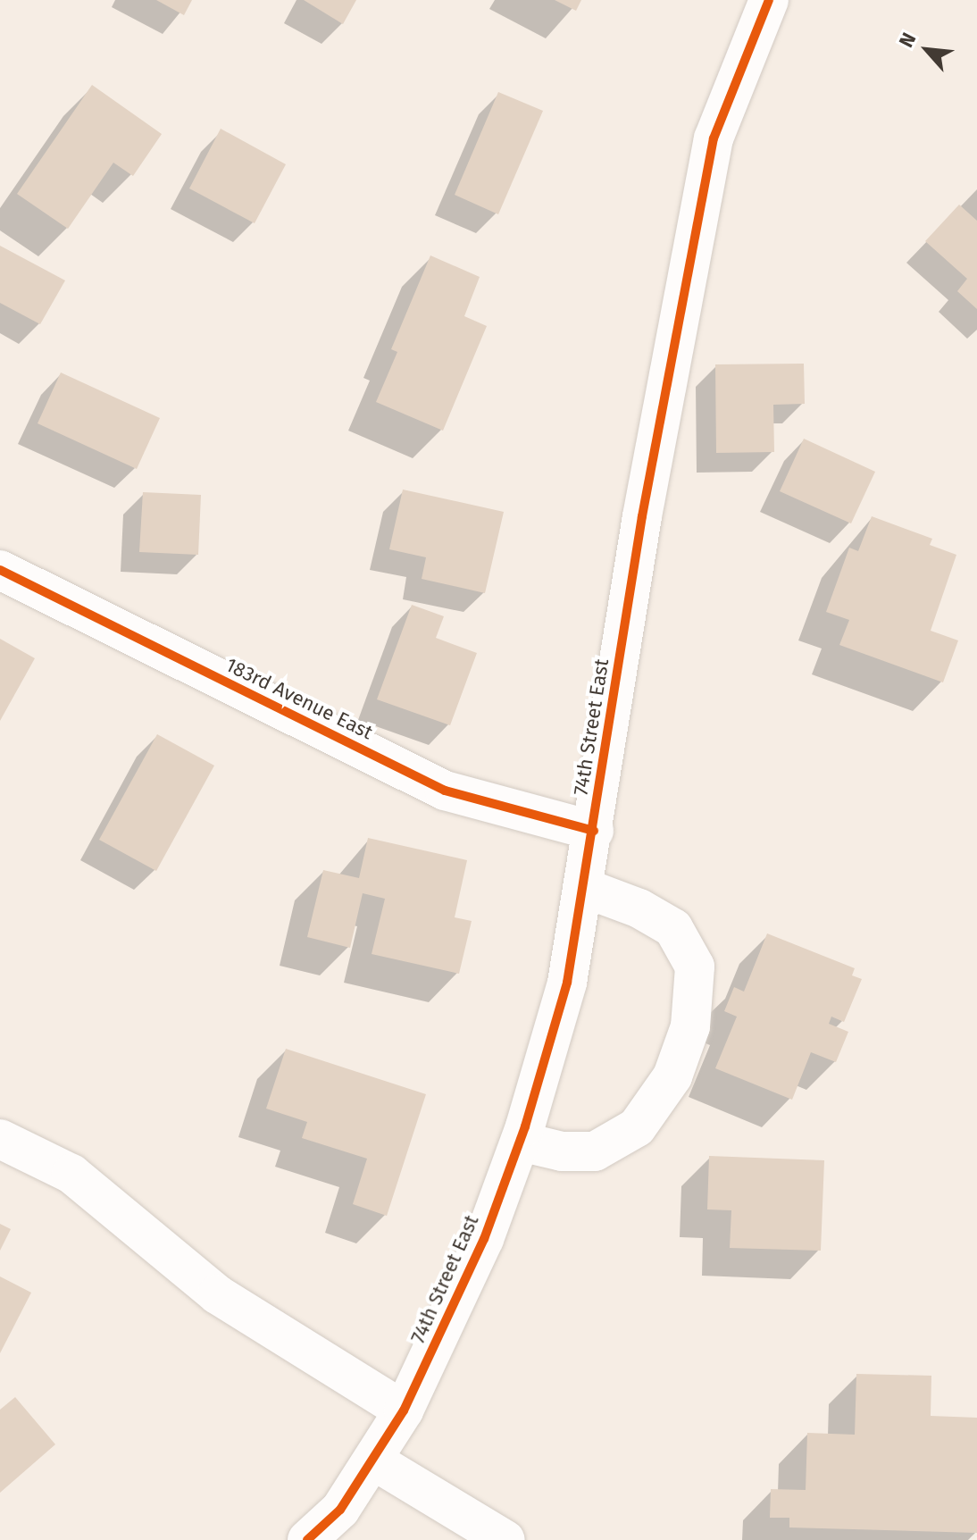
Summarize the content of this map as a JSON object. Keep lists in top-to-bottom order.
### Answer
{
  "streets": {
    "street": ["183rd Avenue East", "74th Street East"]
  },
  "crossings": [
    ["183rd Avenue East", "74th Street East"]
  ],
  "north": "top left"
}
